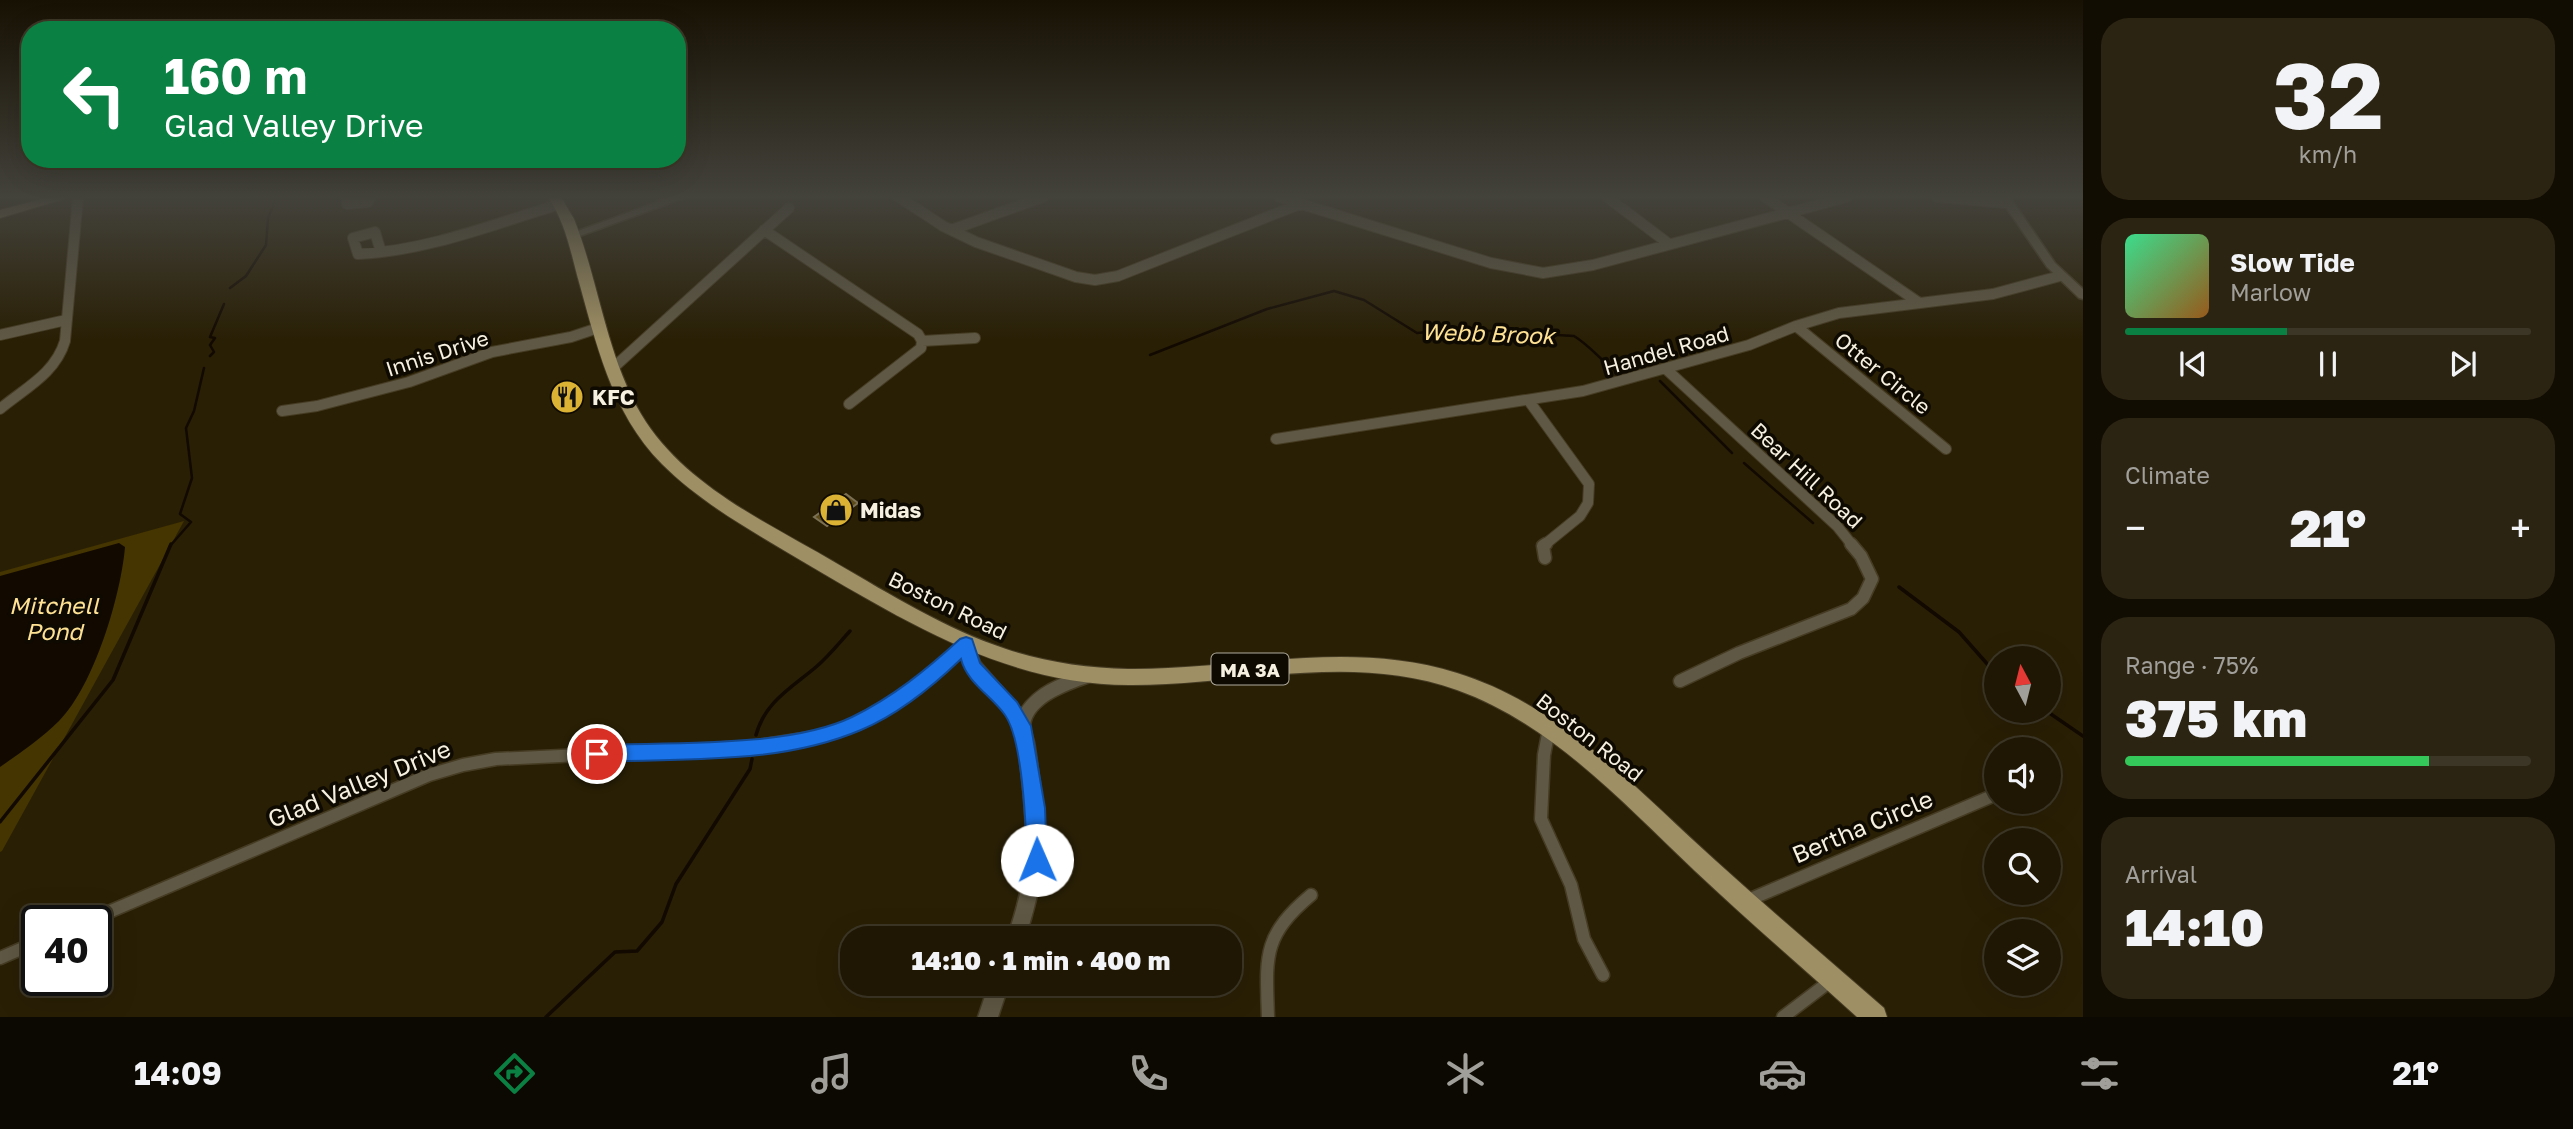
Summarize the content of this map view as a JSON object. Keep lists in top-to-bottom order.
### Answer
{
  "streets": {
    "main road": ["Boston Road", "MA 3A"],
    "street": [
      "Handel Road",
      "Innis Drive",
      "Otter Circle",
      "Bear Hill Road",
      "Glad Valley Drive",
      "Bertha Circle"
    ]
  },
  "crossings": [
    ["Handel Road", "Otter Circle"],
    ["Handel Road", "Bear Hill Road"],
    ["Innis Drive", "Boston Road"],
    ["Boston Road", "Glad Valley Drive"],
    ["Boston Road", "Bertha Circle"]
  ],
  "water": ["Webb Brook", "Mitchell Pond"],
  "places": {
    "restaurant": ["KFC"],
    "shop": ["Midas"]
  },
  "north": "top",
  "page": {
    "tile": [
      ["32", "km/h"],
      "Climate",
      ["Range · 75%", "375 km"],
      ["Arrival", "14:10"]
    ],
    "turn": ["160 m", "Glad Valley Drive"],
    "song": ["Slow Tide", "Marlow"],
    "heat": ["−", "21°", "+"],
    "limit": "40",
    "trip": "14:10 · 1 min · 400 m",
    "tabs": ["14:09", "21°"]
  }
}
